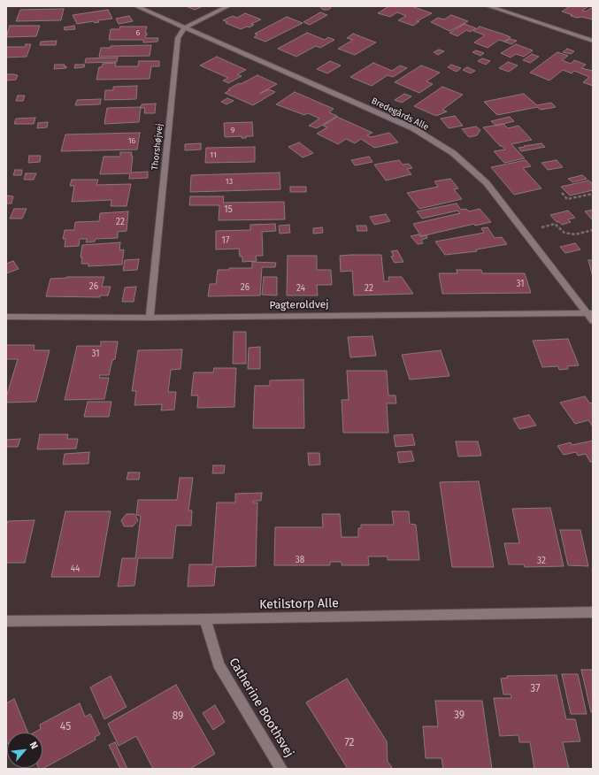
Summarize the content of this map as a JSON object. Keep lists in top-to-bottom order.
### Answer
{
  "streets": {
    "street": [
      "Bredegårds Alle",
      "Thorshøjvej",
      "Pagteroldvej",
      "Ketilstorp Alle",
      "Catherine Boothsvej"
    ]
  },
  "crossings": [
    ["Bredegårds Alle", "Thorshøjvej"],
    ["Bredegårds Alle", "Pagteroldvej"],
    ["Thorshøjvej", "Pagteroldvej"],
    ["Ketilstorp Alle", "Catherine Boothsvej"]
  ],
  "house_numbers": [
    "6",
    "9",
    "16",
    "11",
    "13",
    "15",
    "22",
    "17",
    "31",
    "26",
    "26",
    "24",
    "22",
    "31",
    "38",
    "32",
    "44",
    "37",
    "39",
    "89",
    "45",
    "72"
  ],
  "north": "top right"
}
